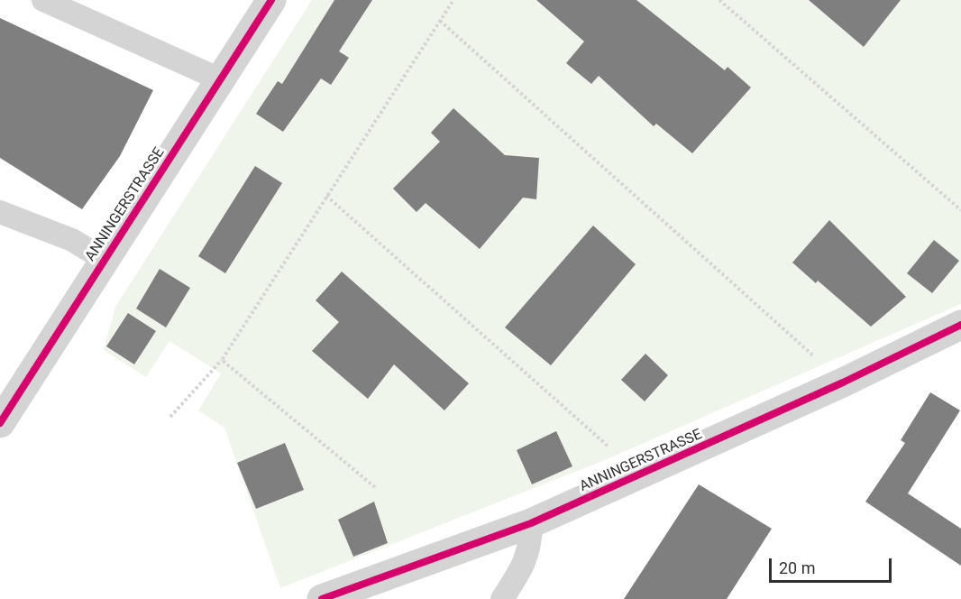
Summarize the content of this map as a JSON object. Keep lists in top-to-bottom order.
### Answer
{
  "streets": {
    "street": ["ANNINGERSTRASSE"]
  },
  "scale_bar": "20 m"
}
